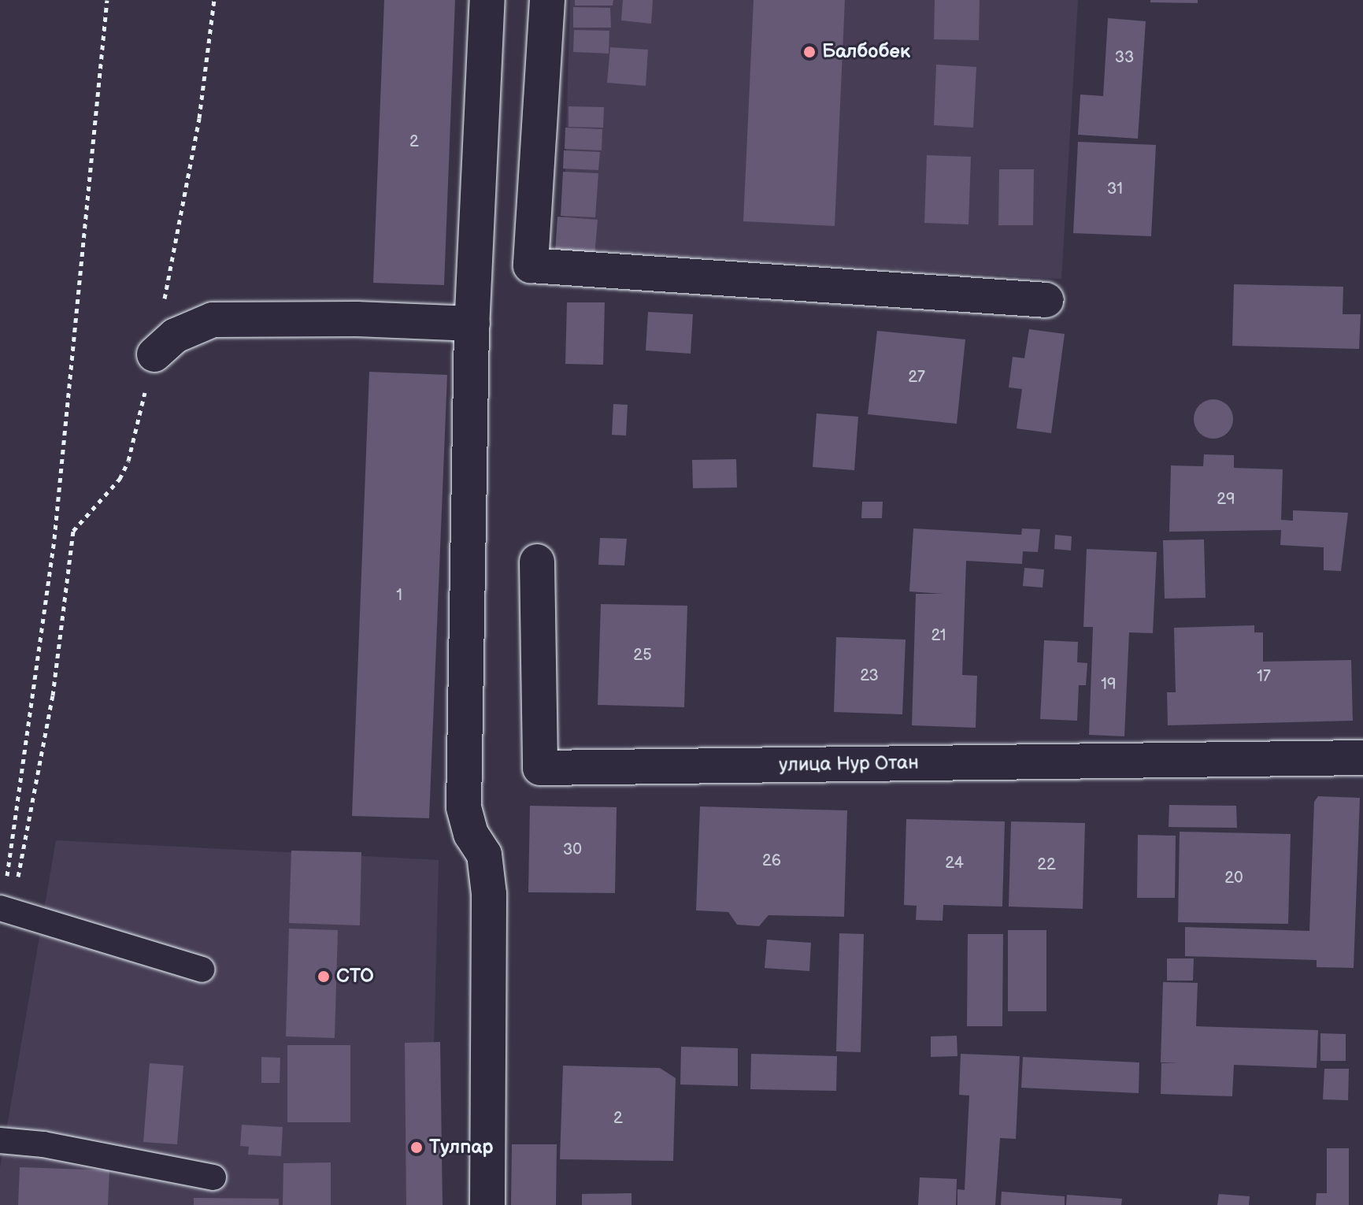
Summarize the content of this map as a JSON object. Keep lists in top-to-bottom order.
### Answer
{
  "streets": {
    "street": ["улица Нур Отан"]
  },
  "places": ["Балбобек", "СТО", "Тулпар"],
  "house_numbers": [
    "33",
    "2",
    "31",
    "27",
    "29",
    "1",
    "21",
    "25",
    "23",
    "17",
    "19",
    "30",
    "26",
    "24",
    "22",
    "20",
    "2"
  ]
}
